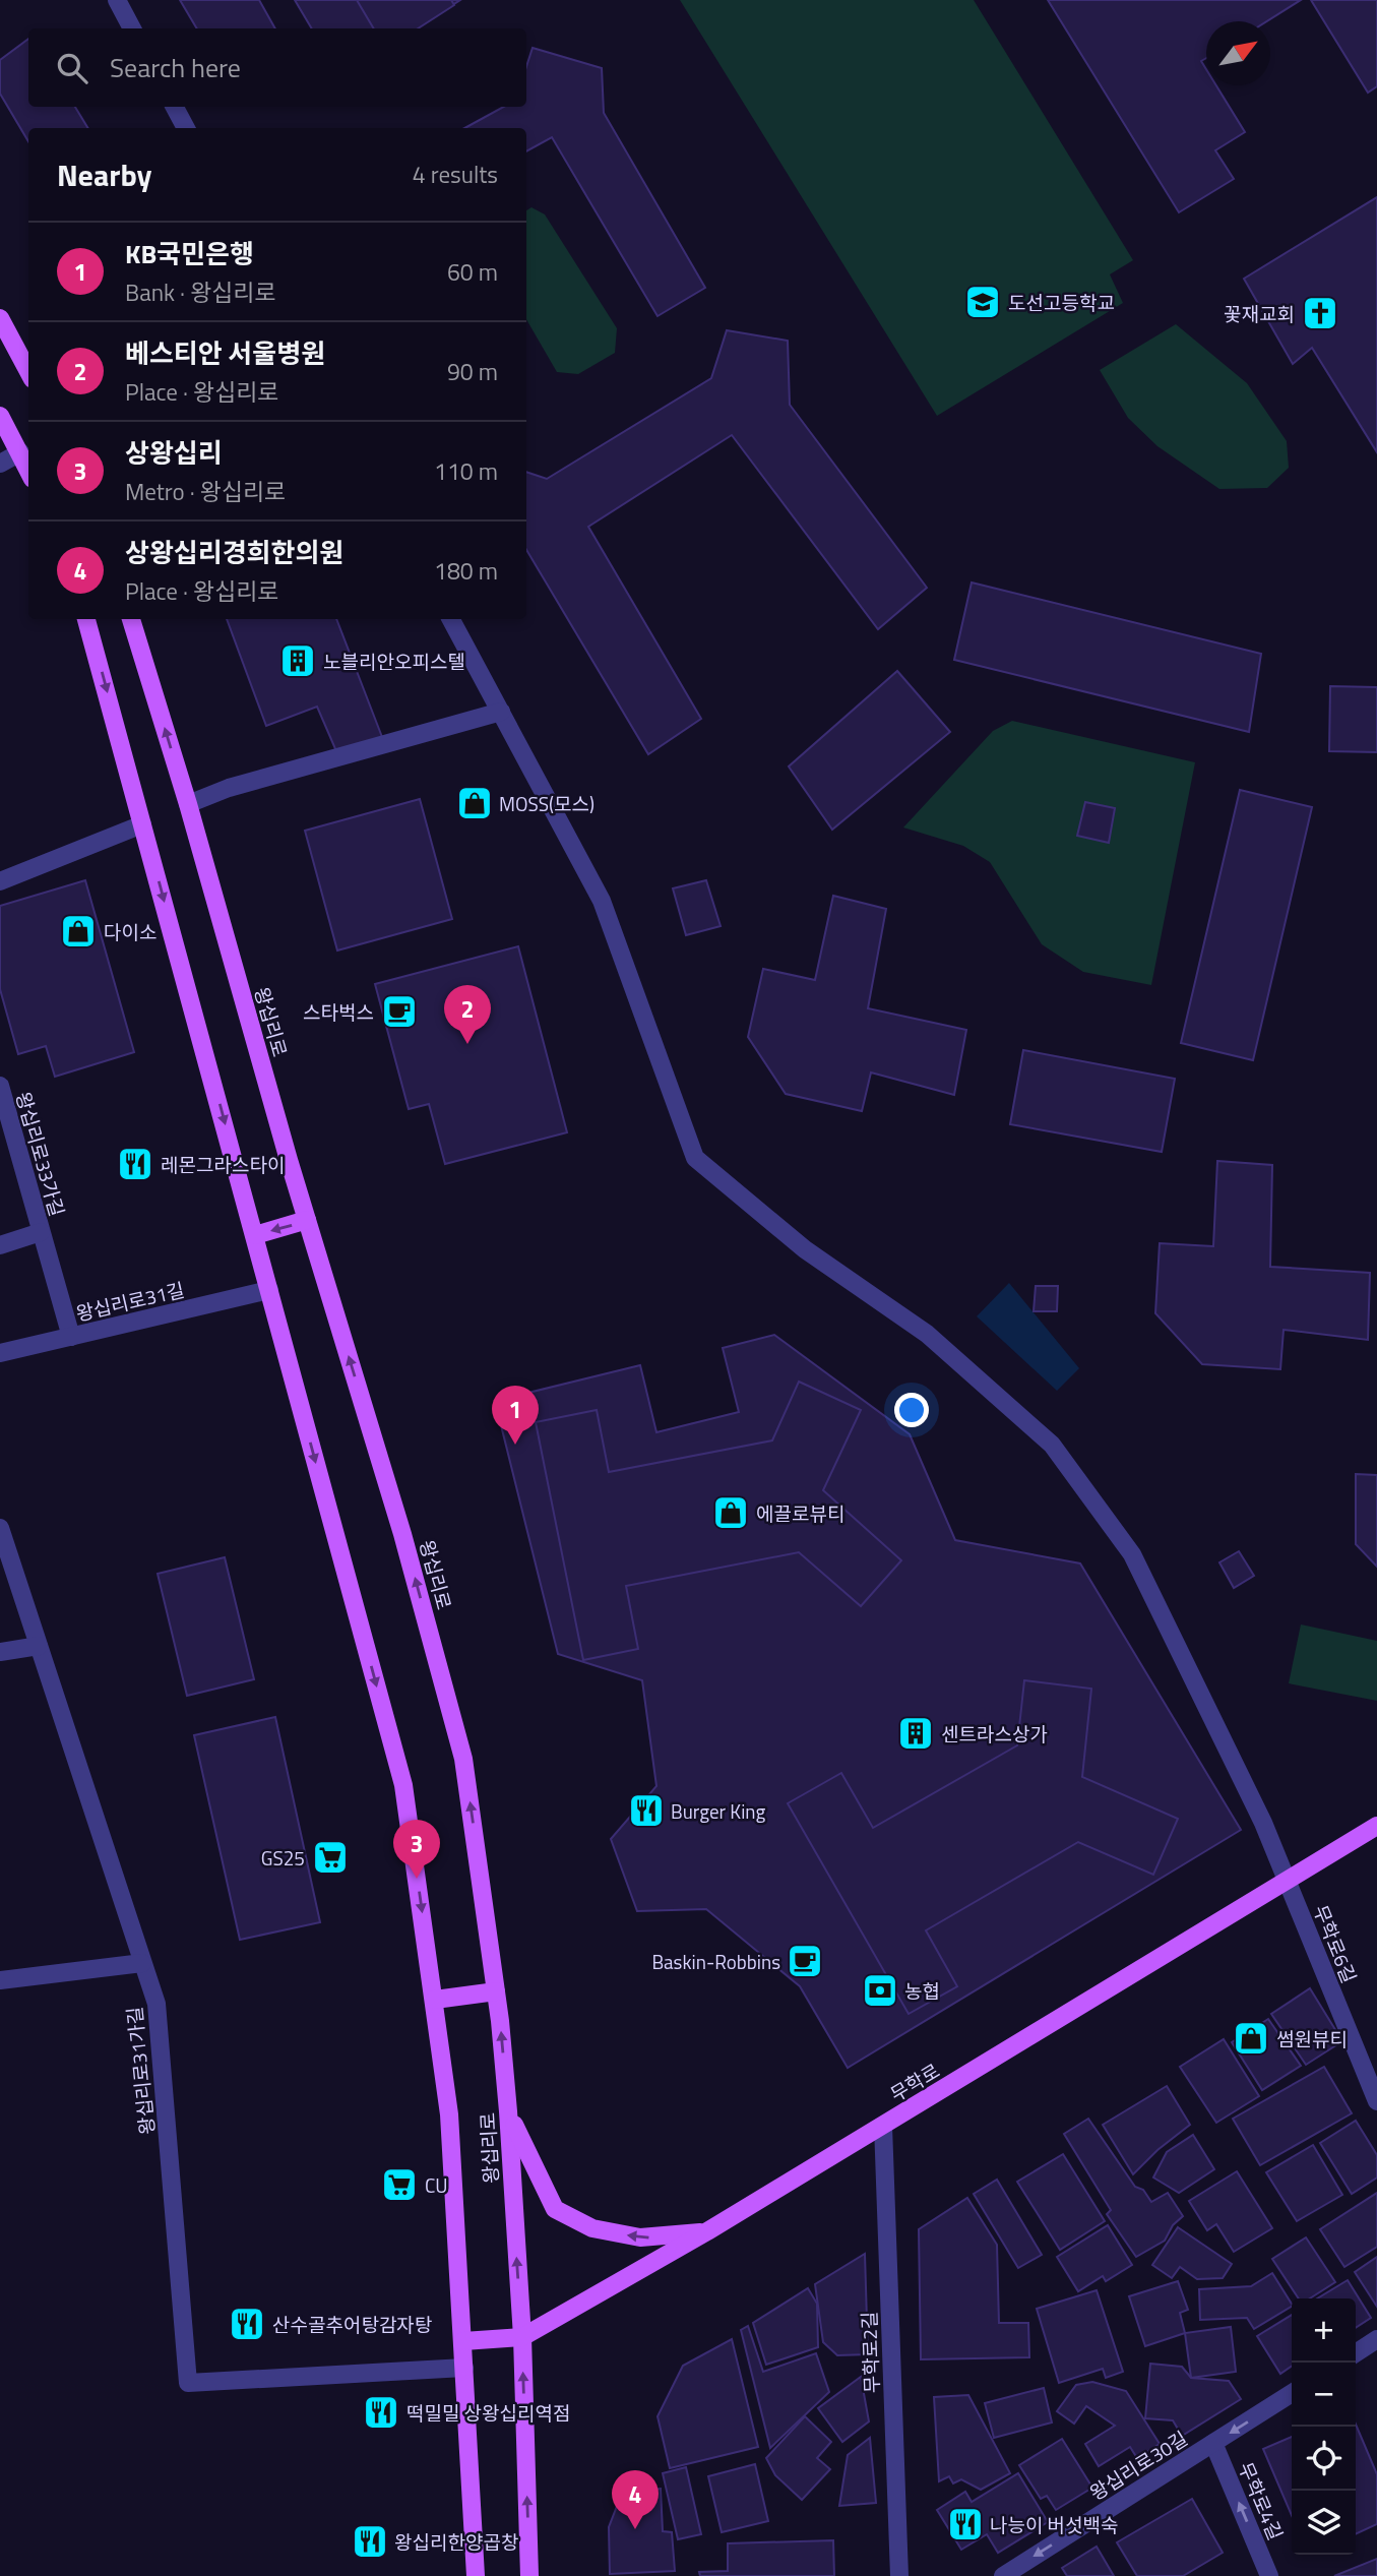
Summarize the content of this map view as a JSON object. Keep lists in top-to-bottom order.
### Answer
{
  "streets": {
    "main road": ["왕십리로", "무학로"],
    "street": [
      "왕십리로33가길",
      "왕십리로31길",
      "무학로6길",
      "왕십리로31가길",
      "무학로2길",
      "왕십리로30길",
      "무학로4길"
    ]
  },
  "crossings": [
    ["왕십리로", "왕십리로31길"],
    ["왕십리로", "왕십리로31가길"],
    ["왕십리로", "무학로"],
    ["무학로6길", "무학로"],
    ["무학로", "무학로2길"],
    ["왕십리로30길", "무학로4길"]
  ],
  "one_way": ["왕십리로30길", "무학로4길"],
  "places": {
    "school or university": ["도선고등학교"],
    "church": ["꽃재교회"],
    "building": ["노블리안오피스텔", "센트라스상가"],
    "shop": [
      "MOSS(모스)",
      "다이소",
      "에끌로뷰티",
      "썸원뷰티"
    ],
    "cafe": ["스타벅스", "Baskin-Robbins"],
    "restaurant": [
      "레몬그라스타이",
      "Burger King",
      "산수골추어탕감자탕",
      "떡밀밀 상왕십리역점",
      "나능이 버섯백숙",
      "왕십리한양곱창"
    ],
    "supermarket": ["GS25", "CU"],
    "bank": ["농협"]
  },
  "north": "top right",
  "page": {
    "search": "Search here",
    "heading": ["Nearby", "4 results"],
    "list": [
      {
        "mark": "1",
        "name": "KB국민은행",
        "note": "Bank · 왕십리로",
        "value": "60 m"
      },
      {
        "mark": "2",
        "name": "베스티안 서울병원",
        "note": "Place · 왕십리로",
        "value": "90 m"
      },
      {
        "mark": "3",
        "name": "상왕십리",
        "note": "Metro · 왕십리로",
        "value": "110 m"
      },
      {
        "mark": "4",
        "name": "상왕십리경희한의원",
        "note": "Place · 왕십리로",
        "value": "180 m"
      }
    ],
    "pins": [
      "2",
      "1",
      "3",
      "4"
    ],
    "map_buttons": ["+", "−"]
  }
}
